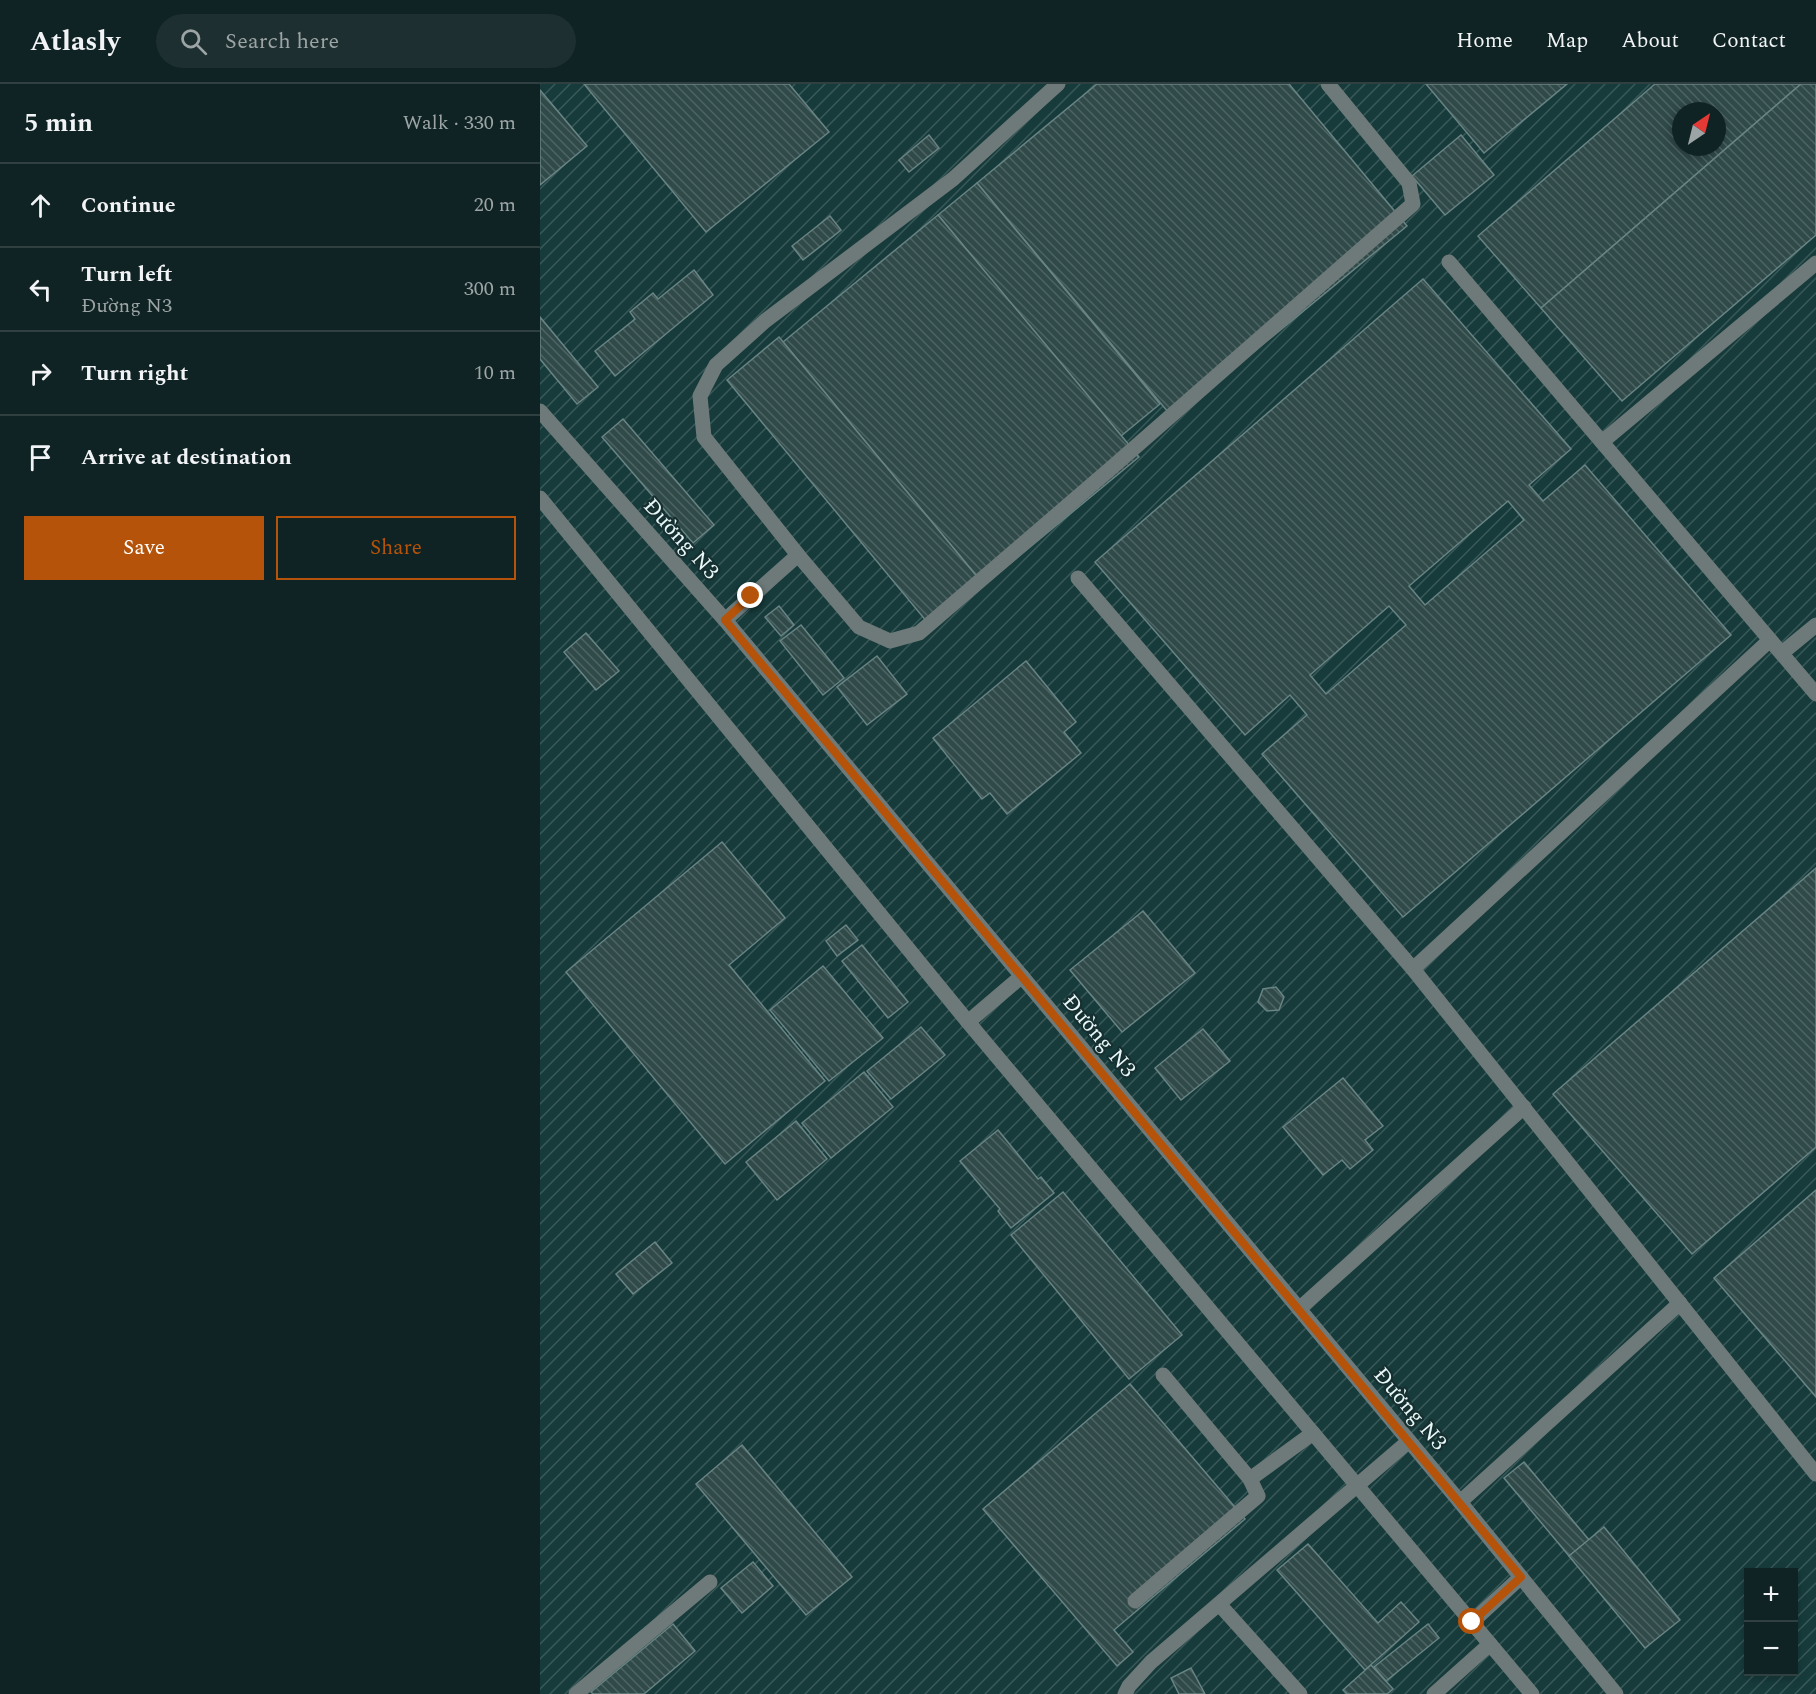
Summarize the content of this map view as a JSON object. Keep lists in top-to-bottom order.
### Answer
{
  "streets": {
    "street": ["Đường N3"]
  },
  "north": "top right",
  "page": {
    "header": "Atlasly",
    "search": "Search here",
    "nav": [
      "Home",
      "Map",
      "About",
      "Contact"
    ],
    "heading": ["5 min", "Walk · 330 m"],
    "list": [
      ["Continue", "20 m"],
      ["Turn left", "Đường N3", "300 m"],
      ["Turn right", "10 m"],
      "Arrive at destination"
    ],
    "buttons": ["Save", "Share"],
    "map_buttons": ["+", "−"]
  }
}
